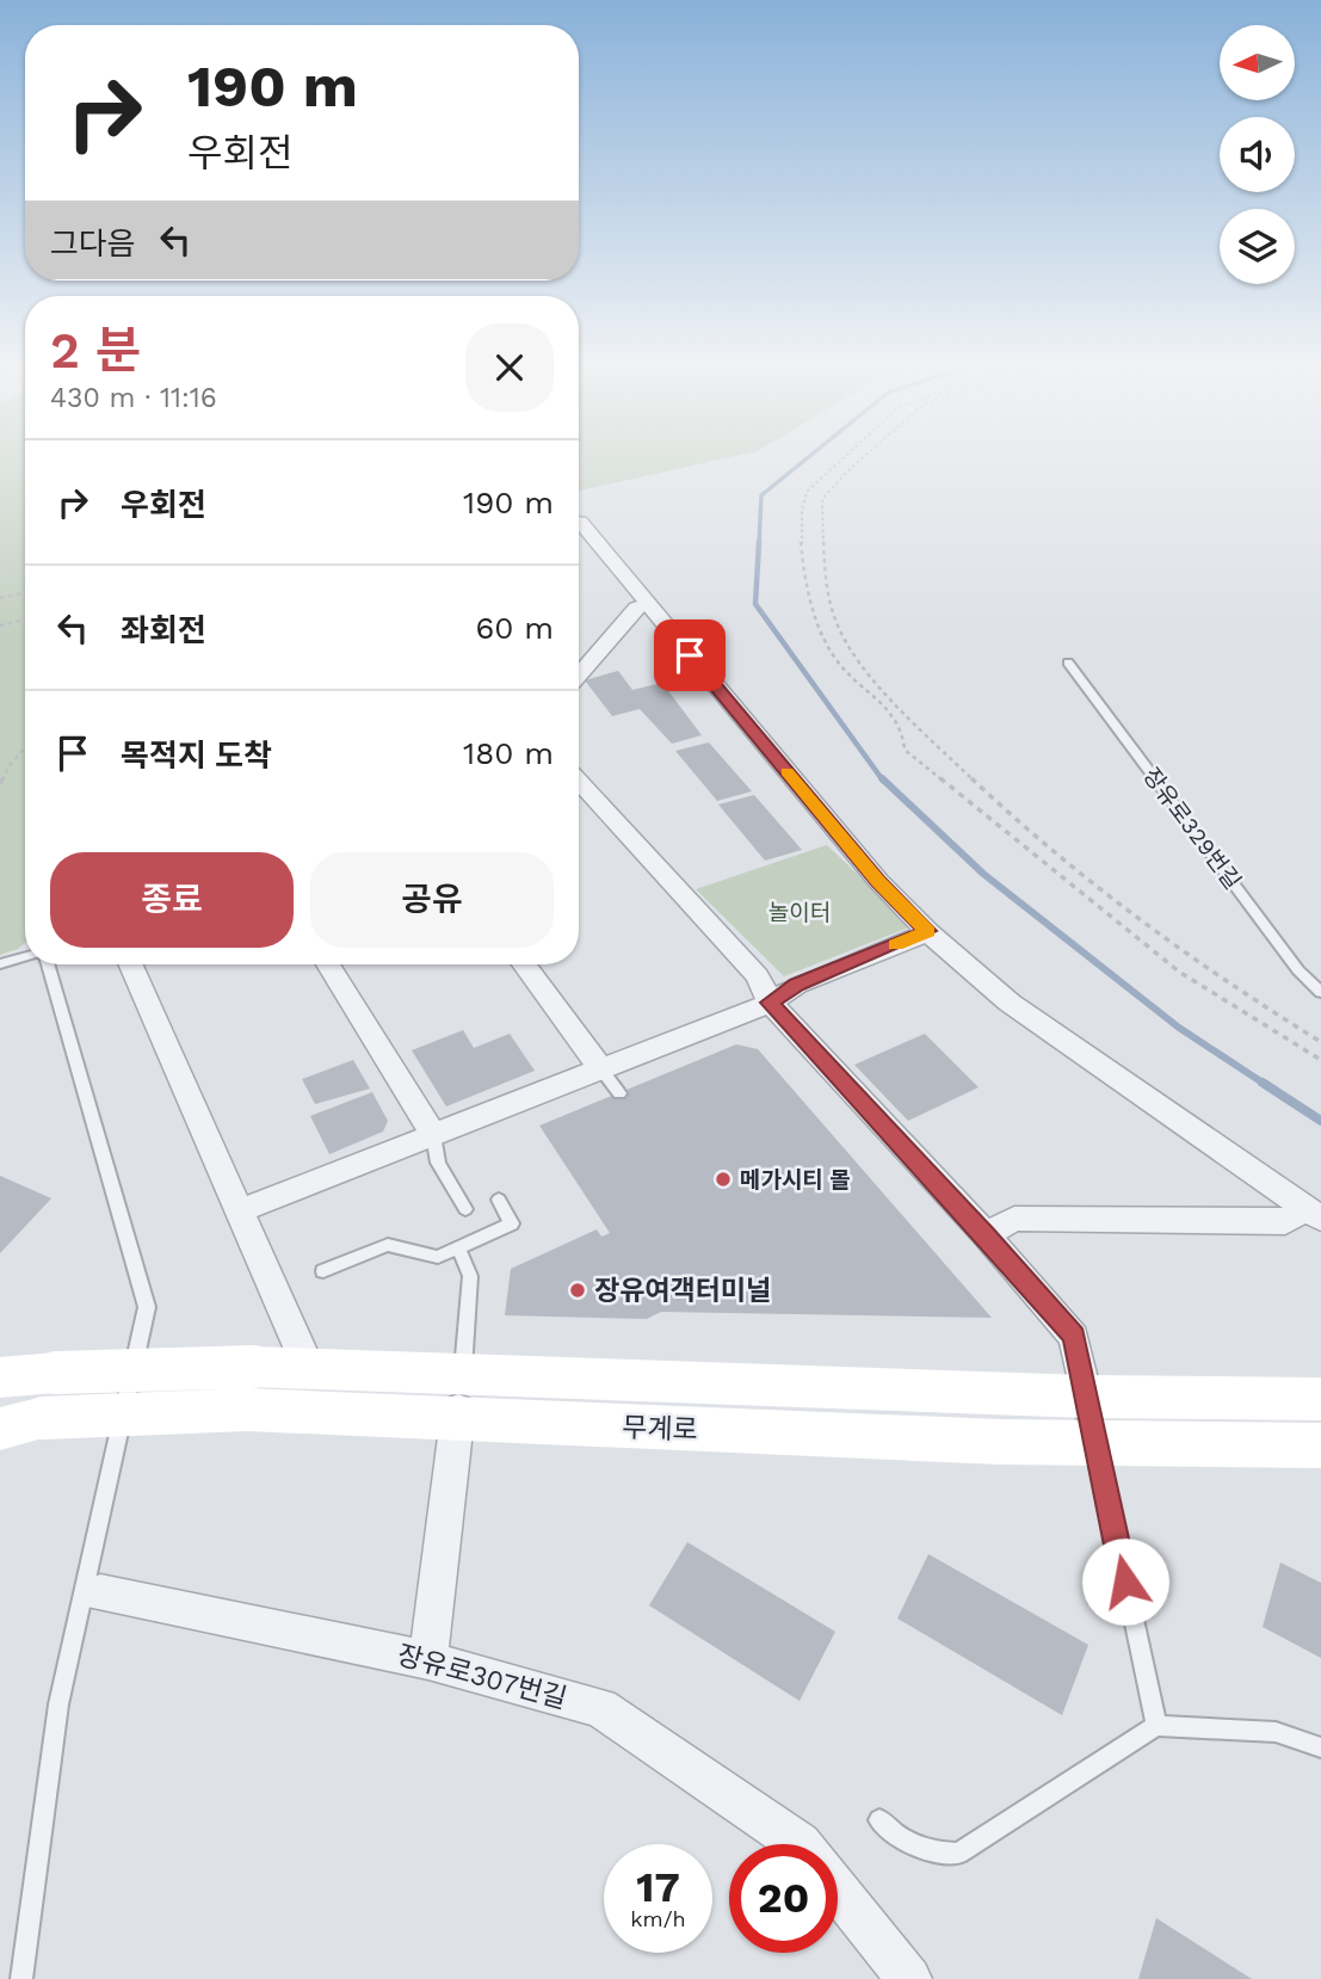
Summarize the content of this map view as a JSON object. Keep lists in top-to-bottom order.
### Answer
{
  "streets": {
    "main road": ["무계로"],
    "street": ["장유로307번길"],
    "lane": ["장유로329번길"]
  },
  "parks": ["놀이터"],
  "places": ["메가시티 몰", "장유여객터미널"],
  "north": "left",
  "page": {
    "turn": ["190 m", "우회전"],
    "then": "그다음",
    "heading": ["2 분", "430 m · 11:16"],
    "list": [
      {
        "name": "우회전",
        "value": "190 m"
      },
      {
        "name": "좌회전",
        "value": "60 m"
      },
      {
        "name": "목적지 도착",
        "value": "180 m"
      }
    ],
    "buttons": ["종료", "공유"],
    "speed": "17 km/h",
    "limit": "20"
  }
}
